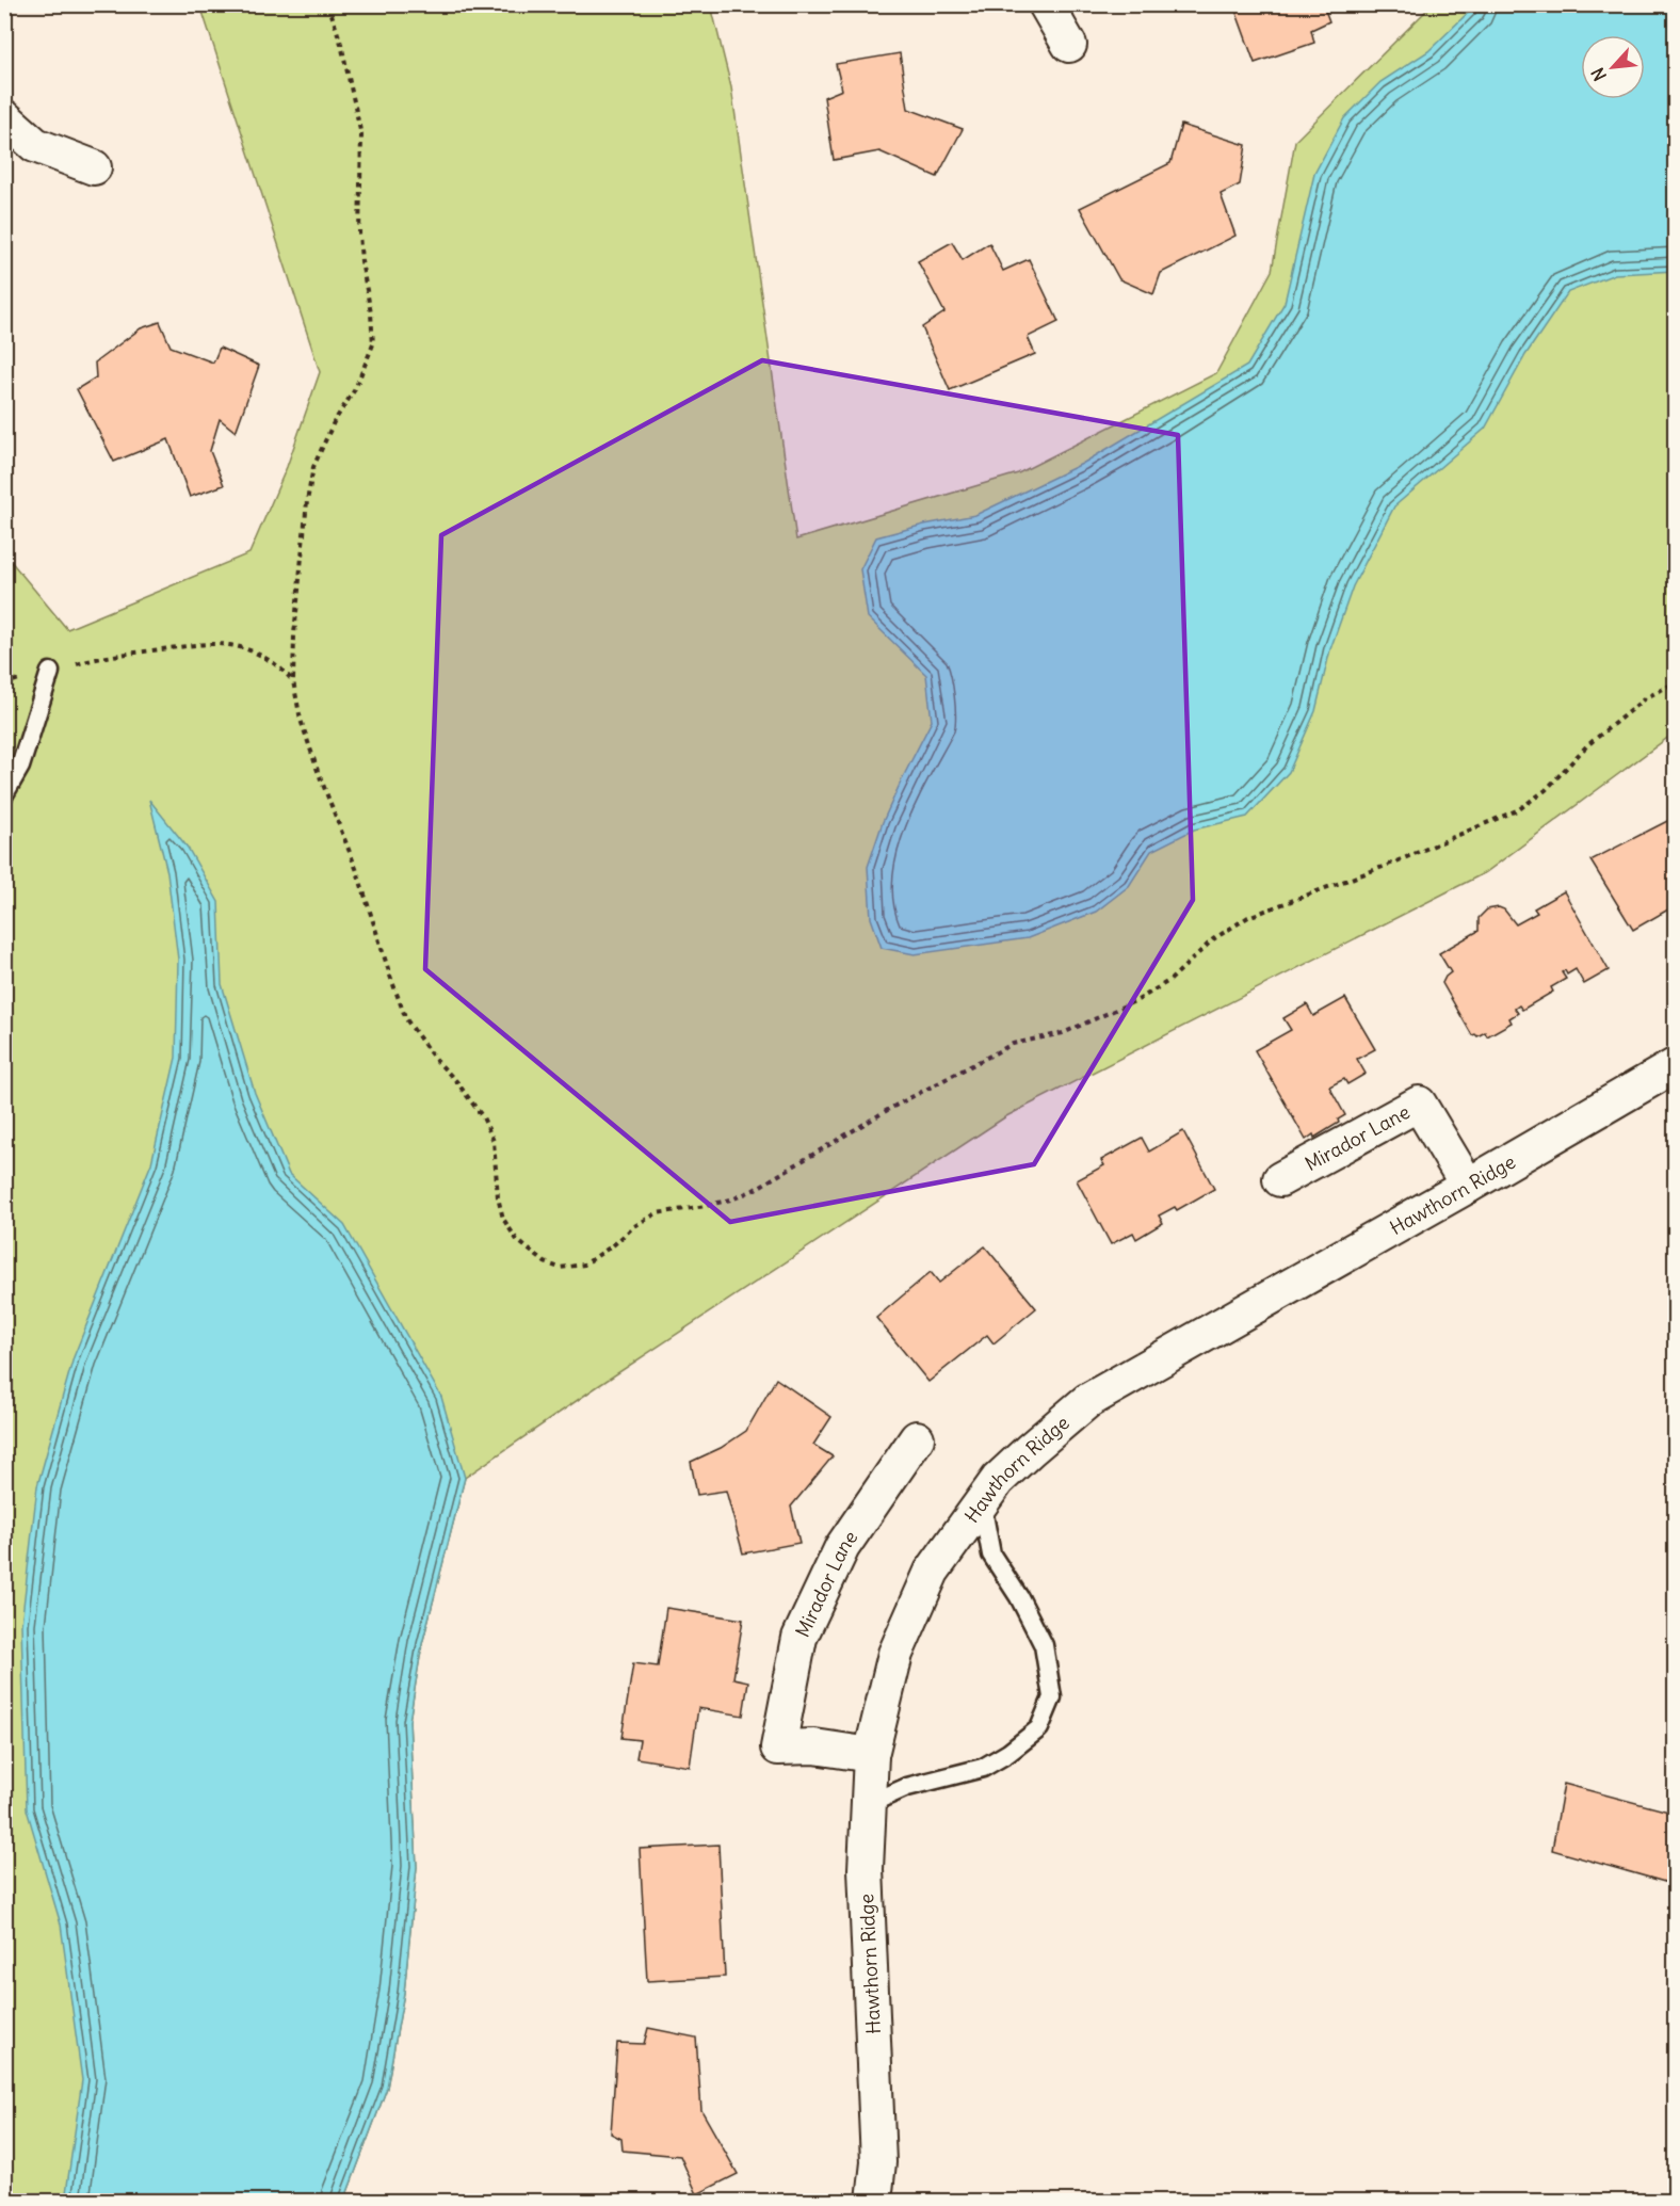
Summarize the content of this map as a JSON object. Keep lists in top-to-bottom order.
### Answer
{
  "streets": {
    "street": ["Mirador Lane", "Hawthorn Ridge"]
  },
  "crossings": [
    ["Mirador Lane", "Hawthorn Ridge"]
  ],
  "north": "bottom left"
}
